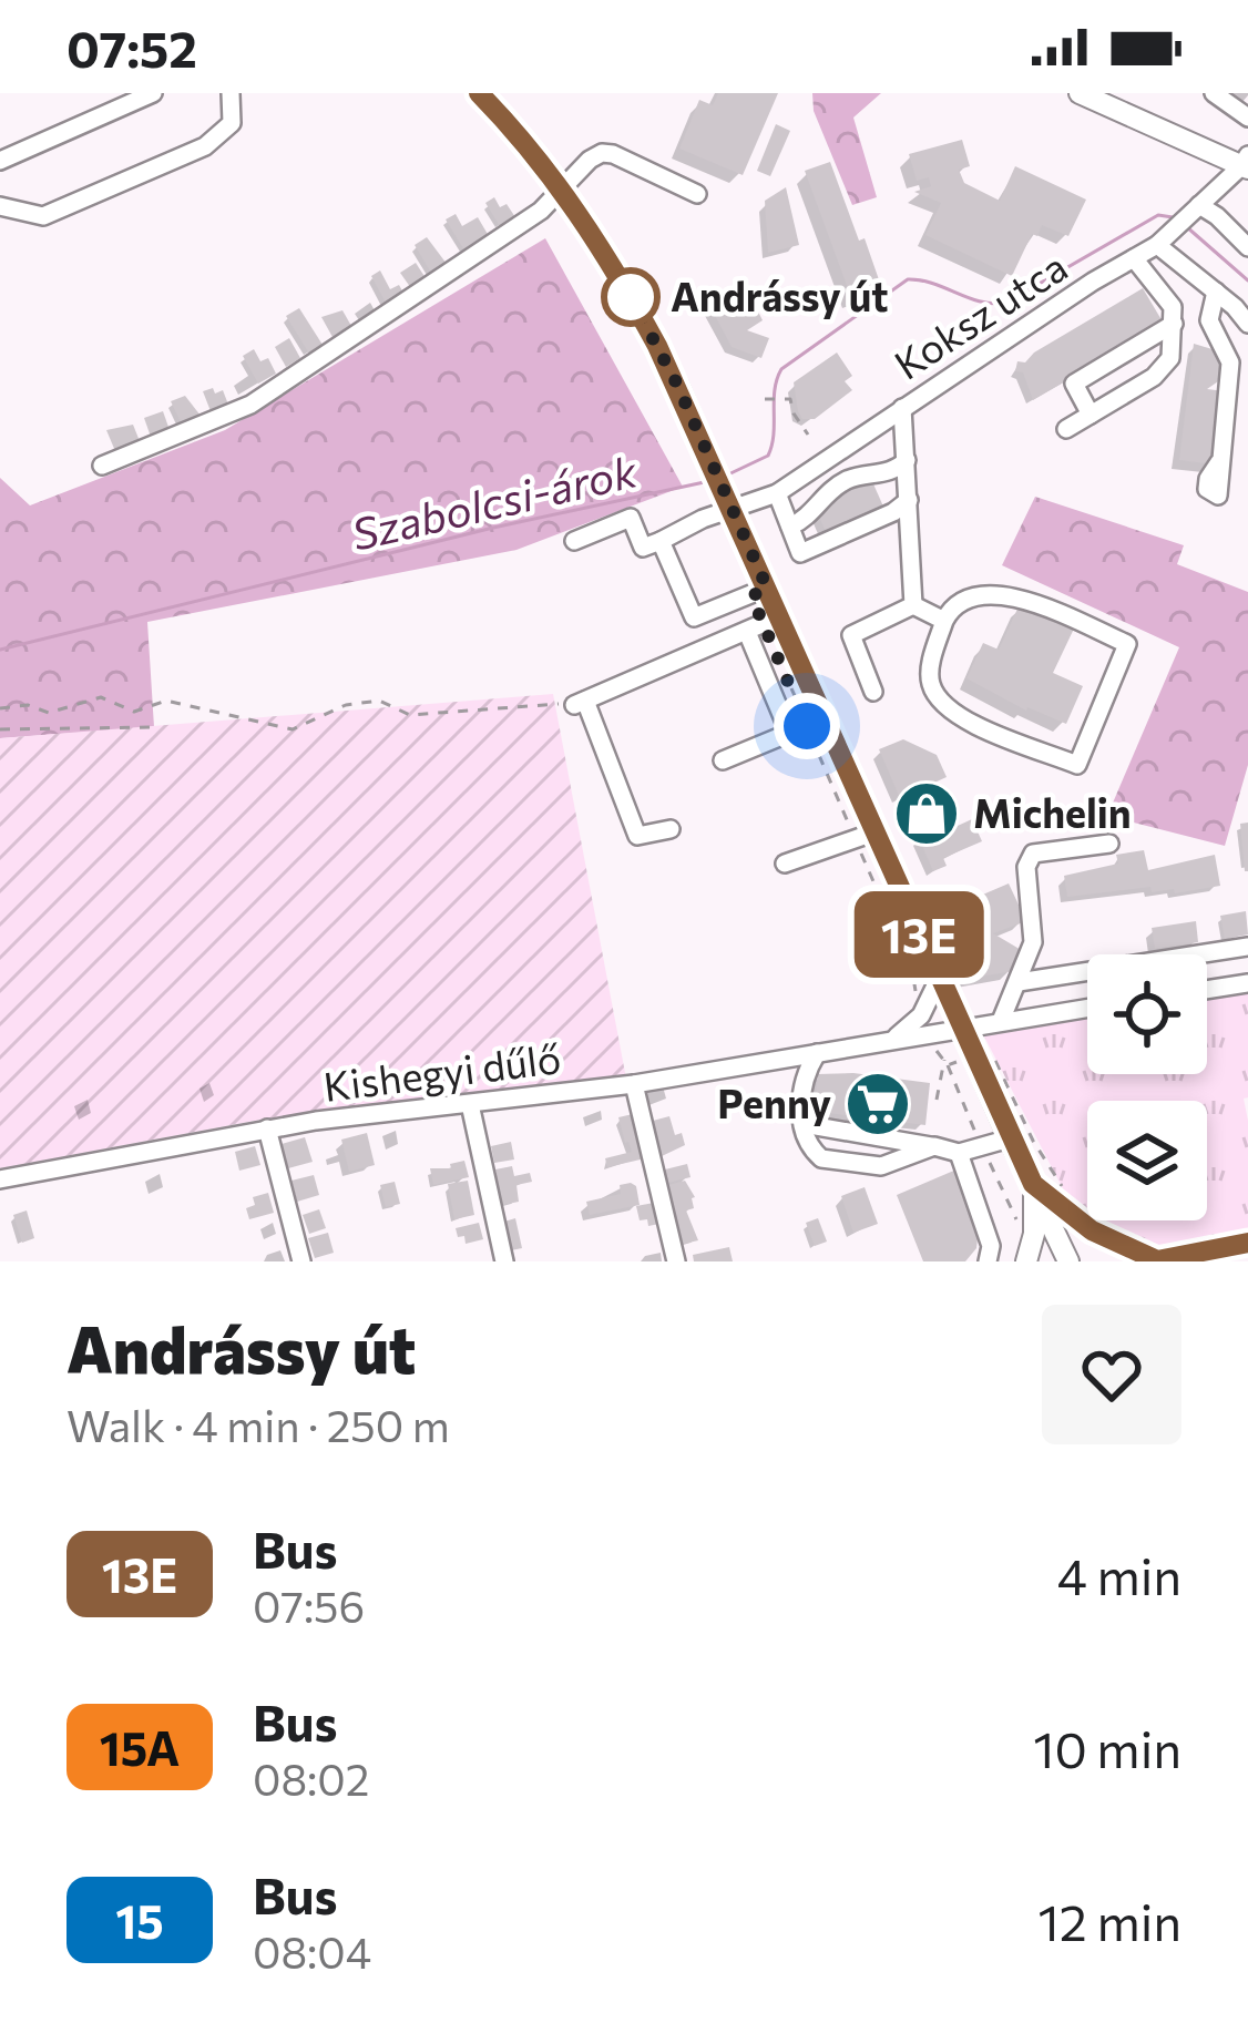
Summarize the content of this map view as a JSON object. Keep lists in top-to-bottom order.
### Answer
{
  "streets": {
    "street": ["Koksz utca", "Kishegyi dűlő"]
  },
  "water": ["Szabolcsi-árok"],
  "places": {
    "other": ["Andrássy út"],
    "shop": ["Michelin"],
    "supermarket": ["Penny"]
  },
  "lines": ["bus line 13E"],
  "page": {
    "status": "07:52",
    "on_map": "13E",
    "heading": ["Andrássy út", "Walk · 4 min · 250 m"],
    "list": [
      {
        "mark": "13E",
        "name": "Bus",
        "note": "07:56",
        "value": "4 min"
      },
      {
        "mark": "15A",
        "name": "Bus",
        "note": "08:02",
        "value": "10 min"
      },
      {
        "mark": "15",
        "name": "Bus",
        "note": "08:04",
        "value": "12 min"
      }
    ]
  }
}
